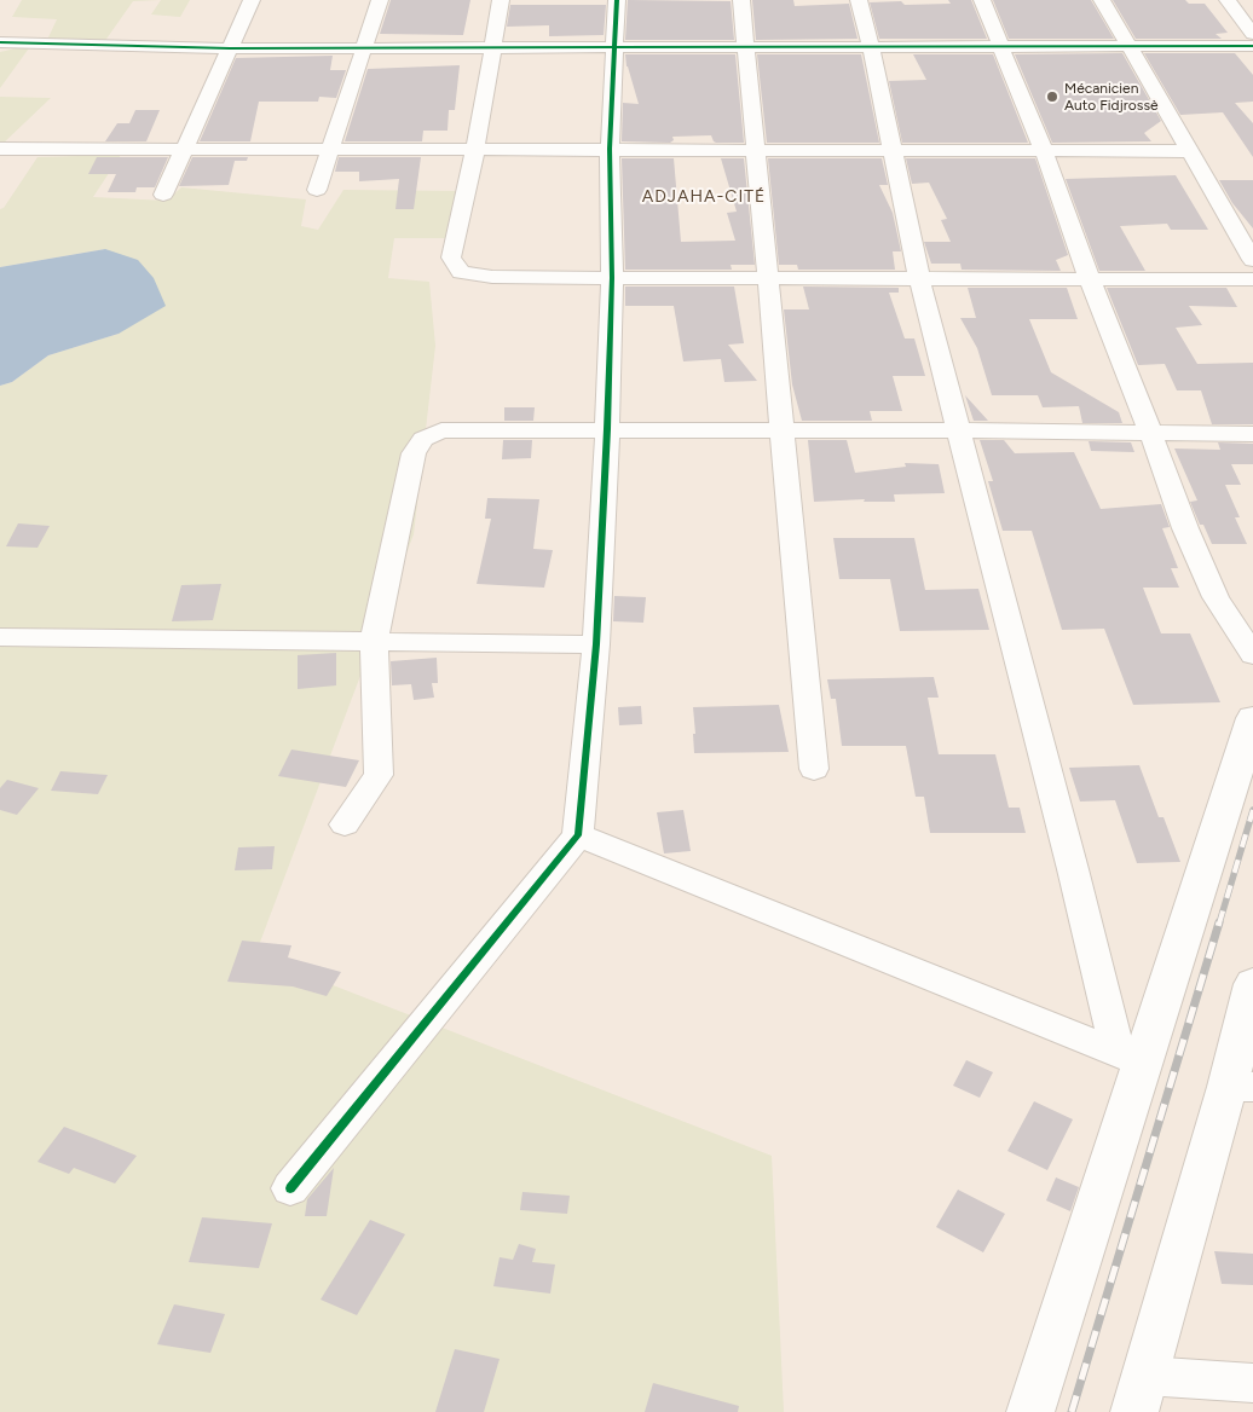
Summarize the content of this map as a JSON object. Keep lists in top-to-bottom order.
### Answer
{
  "districts": ["ADJAHA-CITÉ"],
  "places": ["Mécanicien Auto Fidjrossè"]
}
